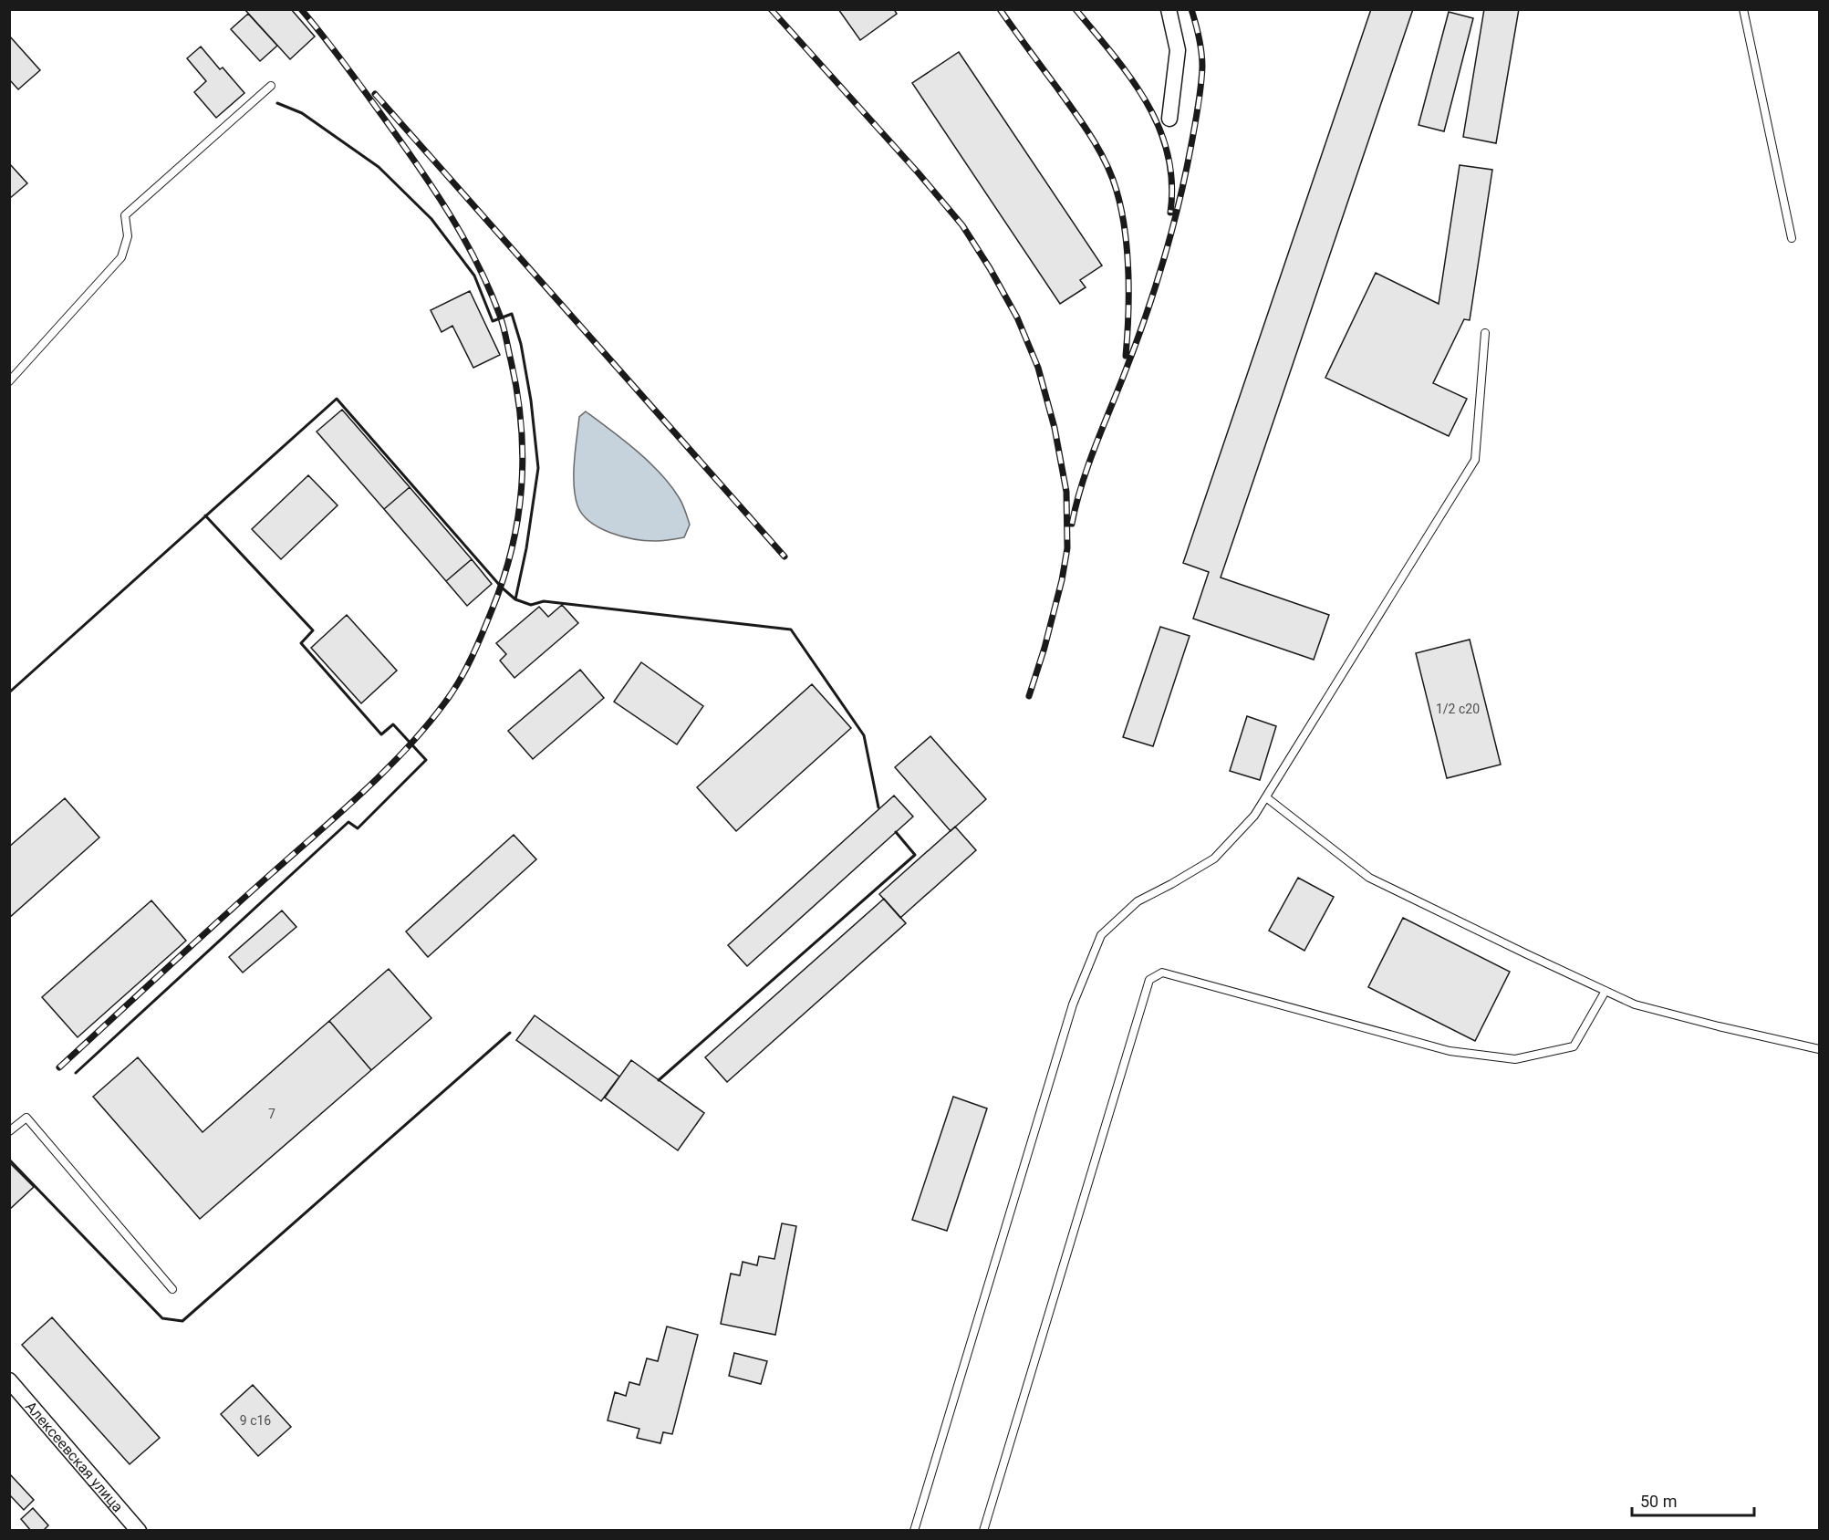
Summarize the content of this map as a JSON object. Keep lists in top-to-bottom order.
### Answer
{
  "streets": {
    "street": ["Алексеевская улица"]
  },
  "house_numbers": ["1/2 с20", "7", "9 с16"],
  "scale_bar": "50 m"
}
